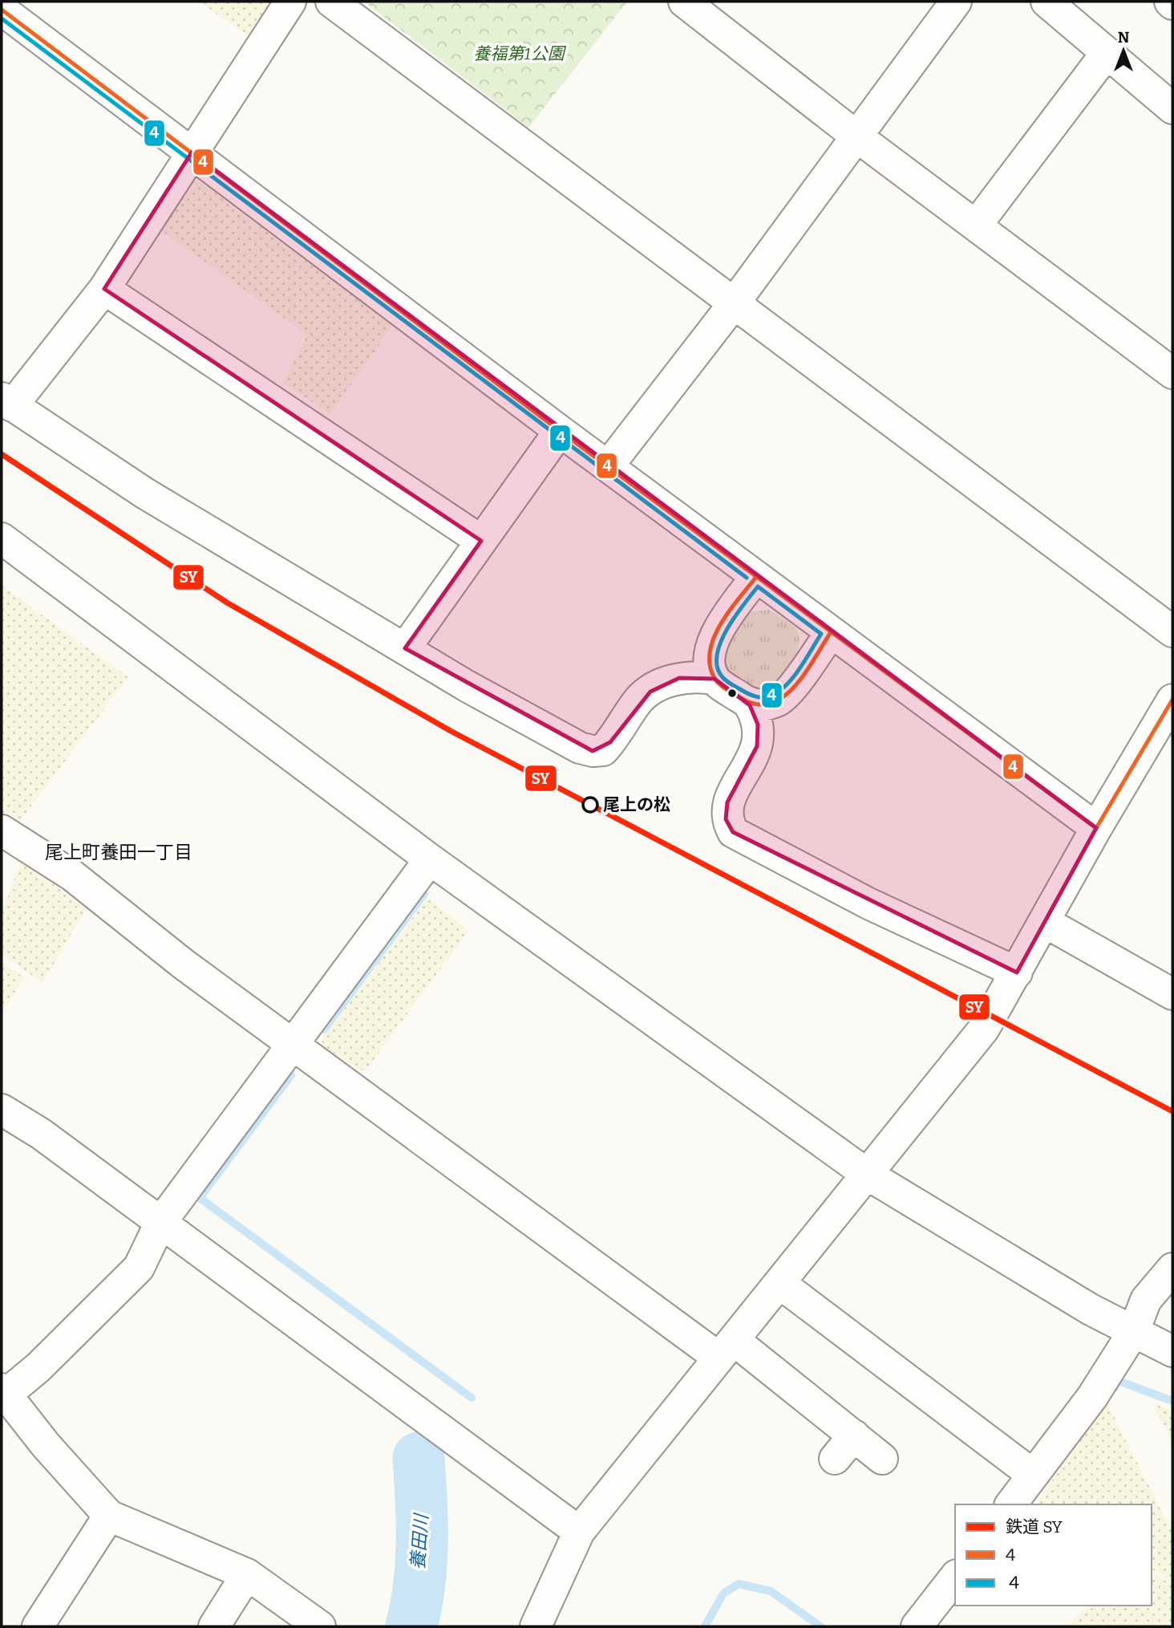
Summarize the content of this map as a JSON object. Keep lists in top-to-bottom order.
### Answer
{
  "districts": ["尾上町養田一丁目"],
  "water": ["養田川"],
  "parks": ["養福第1公園"],
  "places": ["尾上の松"],
  "lines": ["transit line 4", "transit line ４", "rail line SY"],
  "legend": ["鉄道 SY", "4", "４"],
  "north": "top"
}
